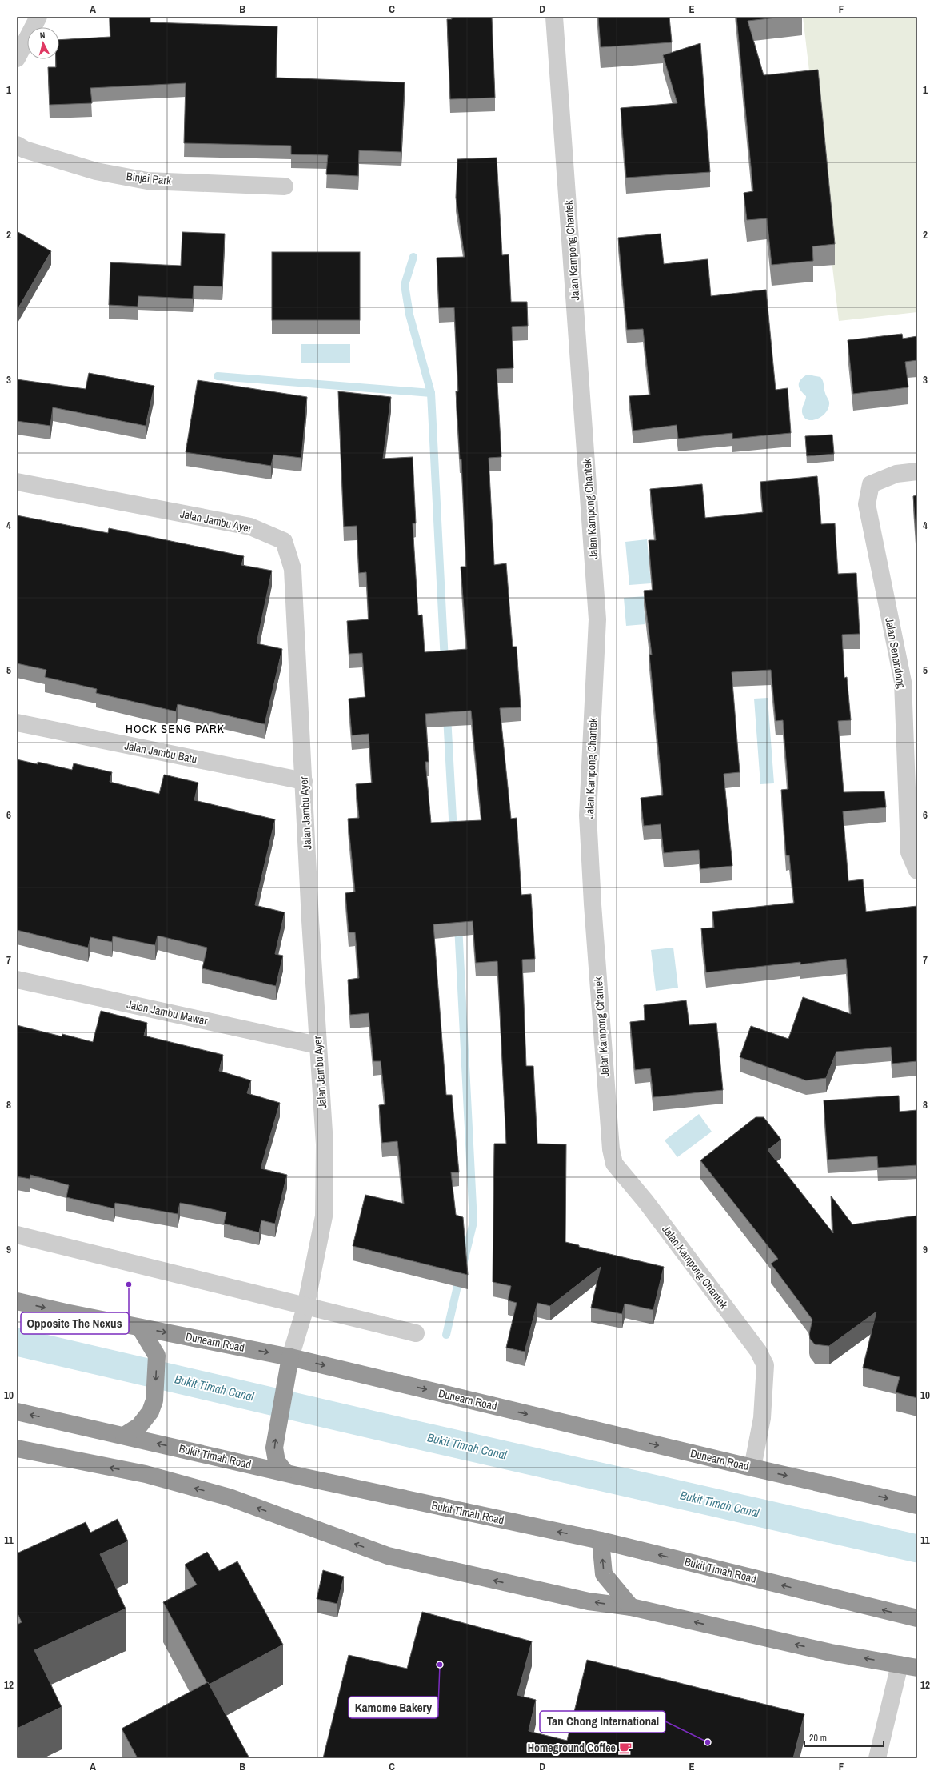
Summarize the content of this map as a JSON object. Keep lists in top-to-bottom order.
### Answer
{
  "streets": {
    "highway": ["Dunearn Road", "Bukit Timah Road"],
    "street": [
      "Binjai Park",
      "Jalan Kampong Chantek",
      "Jalan Jambu Ayer",
      "Jalan Senandong",
      "Jalan Jambu Batu",
      "Jalan Jambu Mawar"
    ]
  },
  "crossings": [
    ["Jalan Kampong Chantek", "Dunearn Road"],
    ["Jalan Jambu Ayer", "Jalan Jambu Batu"],
    ["Jalan Jambu Ayer", "Jalan Jambu Mawar"],
    ["Jalan Jambu Ayer", "Dunearn Road"]
  ],
  "districts": ["HOCK SENG PARK"],
  "water": ["Bukit Timah Canal"],
  "places": {
    "other": ["Opposite The Nexus", "Kamome Bakery", "Tan Chong International"],
    "cafe": ["Homeground Coffee"]
  },
  "scale_bar": "20 m",
  "north": "top",
  "grid": {
    "columns": [
      "A",
      "B",
      "C",
      "D",
      "E",
      "F"
    ],
    "rows": [
      "1",
      "2",
      "3",
      "4",
      "5",
      "6",
      "7",
      "8",
      "9",
      "10",
      "11",
      "12"
    ]
  }
}
